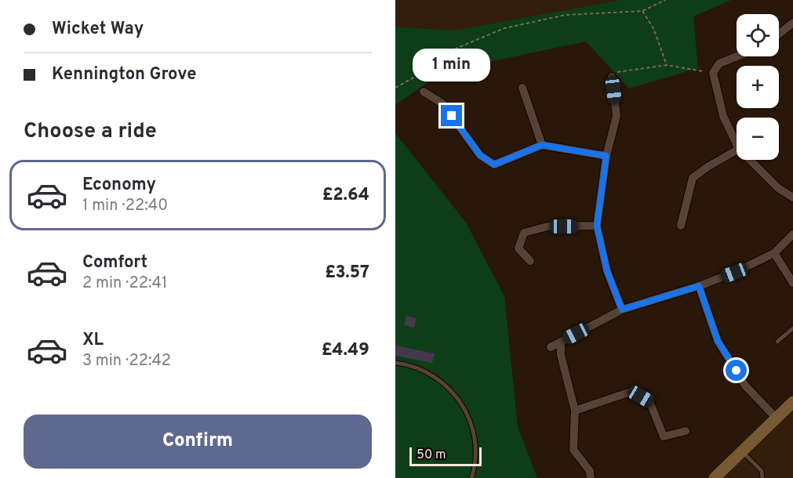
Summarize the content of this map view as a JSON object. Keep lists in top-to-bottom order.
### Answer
{
  "scale_bar": "50 m",
  "page": {
    "banner": ["Wicket Way", "Kennington Grove"],
    "map_buttons": ["+", "−"],
    "bubble": "1 min",
    "heading": "Choose a ride",
    "list": [
      {
        "name": "Economy",
        "note": "1 min · 22:40",
        "value": "£2.64"
      },
      {
        "name": "Comfort",
        "note": "2 min · 22:41",
        "value": "£3.57"
      },
      {
        "name": "XL",
        "note": "3 min · 22:42",
        "value": "£4.49"
      }
    ],
    "buttons": "Confirm",
    "scale": "50 m"
  }
}
